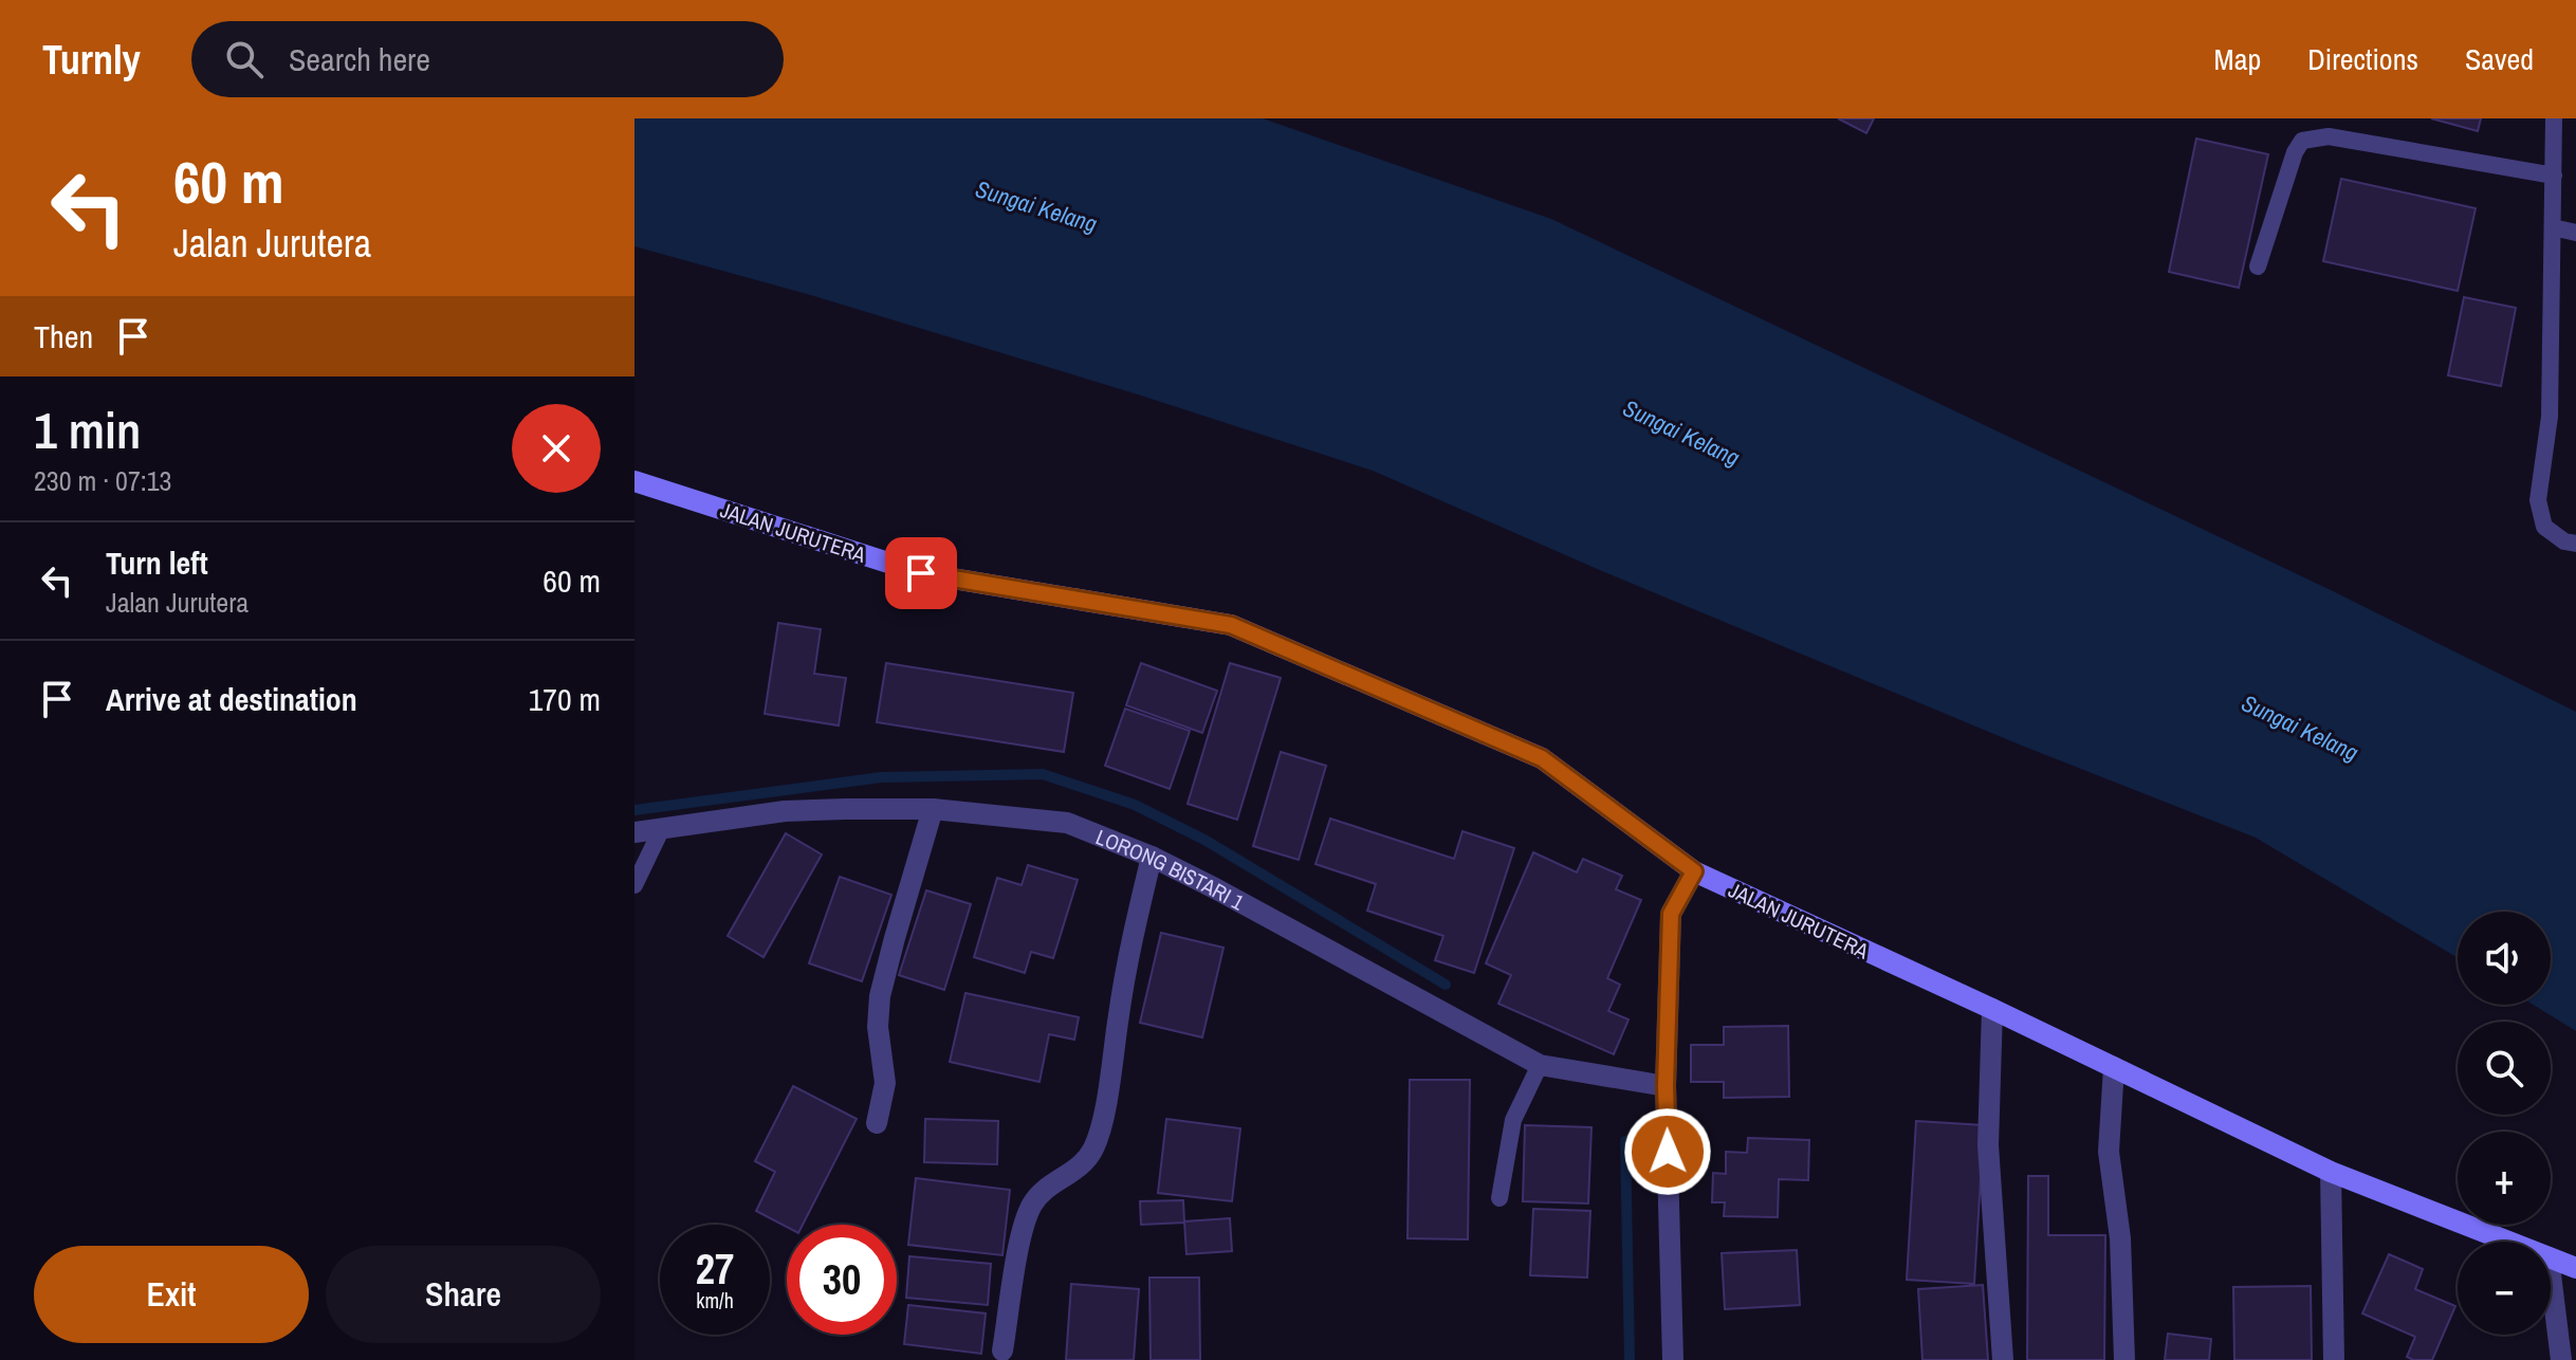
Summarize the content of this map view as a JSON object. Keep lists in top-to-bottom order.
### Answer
{
  "streets": {
    "street": ["JALAN JURUTERA", "LORONG BISTARI 1"]
  },
  "water": ["Sungai Kelang"],
  "page": {
    "header": "Turnly",
    "search": "Search here",
    "nav": ["Map", "Directions", "Saved"],
    "turn": ["60 m", "Jalan Jurutera"],
    "then": "Then",
    "heading": ["1 min", "230 m · 07:13"],
    "list": [
      {
        "name": "Turn left",
        "note": "Jalan Jurutera",
        "value": "60 m"
      },
      {
        "name": "Arrive at destination",
        "value": "170 m"
      }
    ],
    "map_buttons": ["+", "−"],
    "speed": "27 km/h",
    "limit": "30",
    "buttons": ["Exit", "Share"]
  }
}
